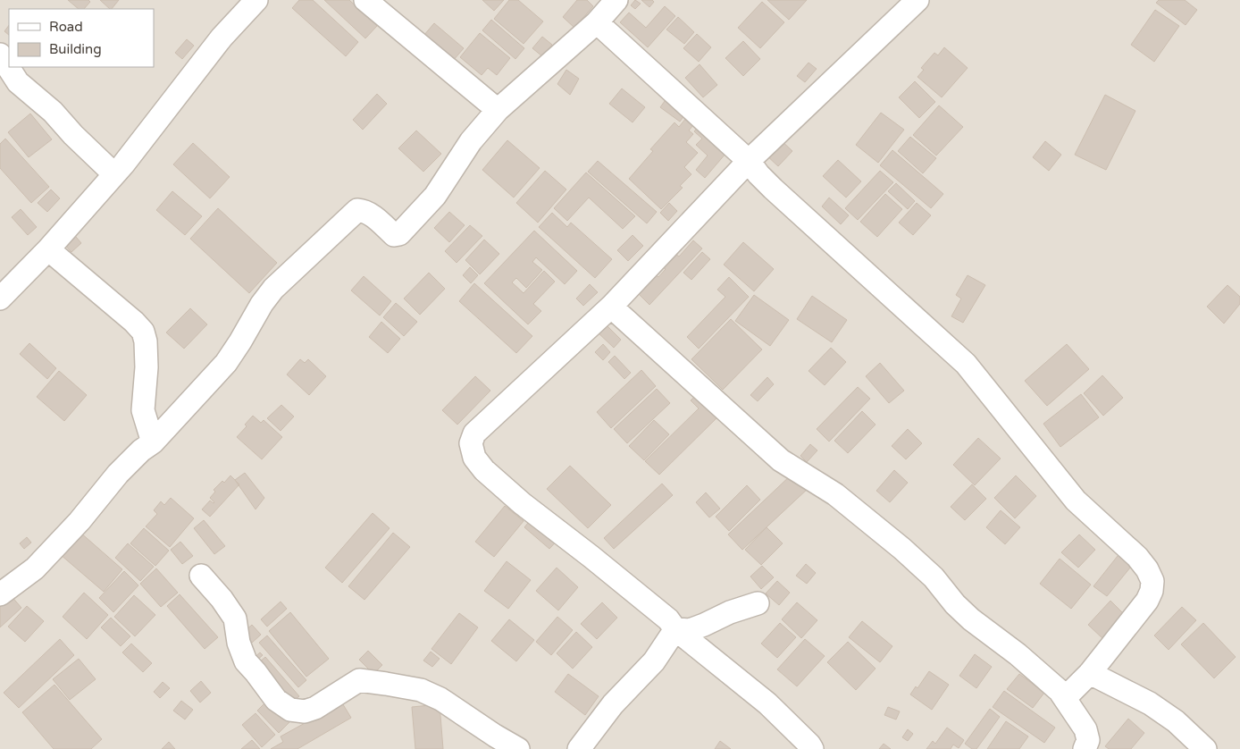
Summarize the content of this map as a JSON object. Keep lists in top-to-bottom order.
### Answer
{
  "legend": ["Road", "Building"]
}
